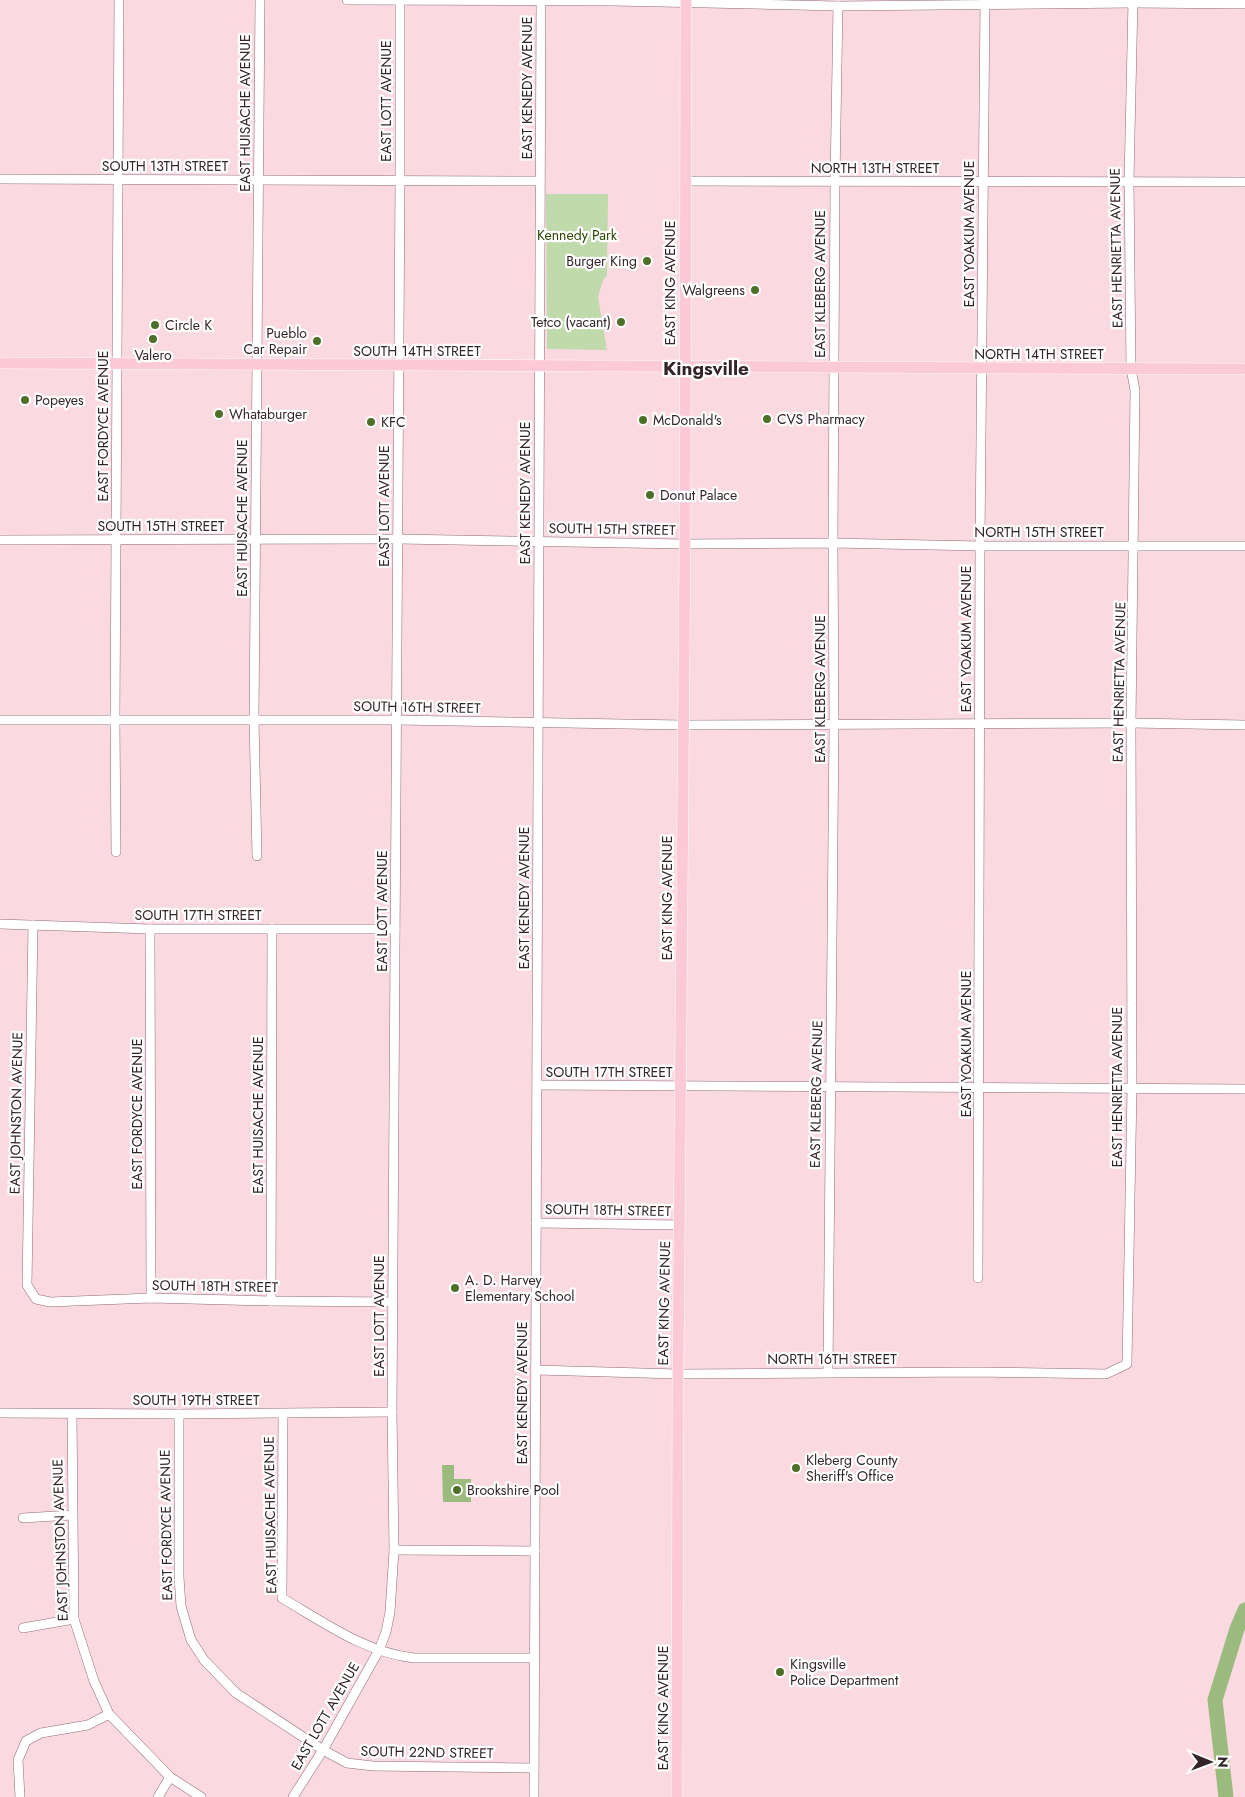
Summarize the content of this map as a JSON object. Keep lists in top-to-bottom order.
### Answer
{
  "streets": {
    "main road": ["EAST KING AVENUE", "SOUTH 14TH STREET", "NORTH 14TH STREET"],
    "street": [
      "EAST KENEDY AVENUE",
      "EAST LOTT AVENUE",
      "EAST HUISACHE AVENUE",
      "SOUTH 13TH STREET",
      "NORTH 13TH STREET",
      "EAST YOAKUM AVENUE",
      "EAST HENRIETTA AVENUE",
      "EAST KLEBERG AVENUE",
      "EAST FORDYCE AVENUE",
      "SOUTH 15TH STREET",
      "NORTH 15TH STREET",
      "SOUTH 16TH STREET",
      "SOUTH 17TH STREET",
      "EAST JOHNSTON AVENUE",
      "SOUTH 18TH STREET",
      "NORTH 16TH STREET",
      "SOUTH 19TH STREET",
      "SOUTH 22ND STREET"
    ]
  },
  "crossings": [
    ["EAST KENEDY AVENUE", "SOUTH 13TH STREET"],
    ["EAST KENEDY AVENUE", "SOUTH 14TH STREET"],
    ["EAST KENEDY AVENUE", "SOUTH 15TH STREET"],
    ["EAST KENEDY AVENUE", "SOUTH 16TH STREET"],
    ["EAST KENEDY AVENUE", "SOUTH 17TH STREET"],
    ["EAST KENEDY AVENUE", "SOUTH 18TH STREET"],
    ["EAST KENEDY AVENUE", "NORTH 16TH STREET"],
    ["EAST KENEDY AVENUE", "SOUTH 22ND STREET"],
    ["EAST LOTT AVENUE", "EAST HUISACHE AVENUE"],
    ["EAST LOTT AVENUE", "SOUTH 13TH STREET"],
    ["EAST LOTT AVENUE", "SOUTH 14TH STREET"],
    ["EAST LOTT AVENUE", "EAST FORDYCE AVENUE"],
    ["EAST LOTT AVENUE", "SOUTH 15TH STREET"],
    ["EAST LOTT AVENUE", "SOUTH 16TH STREET"],
    ["EAST LOTT AVENUE", "SOUTH 17TH STREET"],
    ["EAST LOTT AVENUE", "SOUTH 18TH STREET"],
    ["EAST LOTT AVENUE", "SOUTH 19TH STREET"],
    ["EAST LOTT AVENUE", "SOUTH 22ND STREET"],
    ["EAST HUISACHE AVENUE", "SOUTH 13TH STREET"],
    ["EAST HUISACHE AVENUE", "SOUTH 14TH STREET"],
    ["EAST HUISACHE AVENUE", "SOUTH 15TH STREET"],
    ["EAST HUISACHE AVENUE", "SOUTH 16TH STREET"],
    ["EAST HUISACHE AVENUE", "SOUTH 17TH STREET"],
    ["EAST HUISACHE AVENUE", "SOUTH 18TH STREET"],
    ["EAST HUISACHE AVENUE", "SOUTH 19TH STREET"],
    ["SOUTH 13TH STREET", "EAST FORDYCE AVENUE"],
    ["NORTH 13TH STREET", "EAST YOAKUM AVENUE"],
    ["NORTH 13TH STREET", "EAST HENRIETTA AVENUE"],
    ["NORTH 13TH STREET", "EAST KING AVENUE"],
    ["NORTH 13TH STREET", "EAST KLEBERG AVENUE"],
    ["EAST YOAKUM AVENUE", "NORTH 14TH STREET"],
    ["EAST YOAKUM AVENUE", "NORTH 15TH STREET"],
    ["EAST YOAKUM AVENUE", "SOUTH 17TH STREET"],
    ["EAST HENRIETTA AVENUE", "NORTH 14TH STREET"],
    ["EAST HENRIETTA AVENUE", "NORTH 15TH STREET"],
    ["EAST HENRIETTA AVENUE", "SOUTH 17TH STREET"],
    ["EAST HENRIETTA AVENUE", "NORTH 16TH STREET"],
    ["EAST KING AVENUE", "SOUTH 14TH STREET"],
    ["EAST KING AVENUE", "SOUTH 15TH STREET"],
    ["EAST KING AVENUE", "SOUTH 16TH STREET"],
    ["EAST KING AVENUE", "SOUTH 17TH STREET"],
    ["EAST KING AVENUE", "SOUTH 18TH STREET"],
    ["EAST KING AVENUE", "NORTH 16TH STREET"],
    ["EAST KLEBERG AVENUE", "SOUTH 14TH STREET"],
    ["EAST KLEBERG AVENUE", "NORTH 14TH STREET"],
    ["EAST KLEBERG AVENUE", "SOUTH 15TH STREET"],
    ["EAST KLEBERG AVENUE", "NORTH 15TH STREET"],
    ["EAST KLEBERG AVENUE", "SOUTH 16TH STREET"],
    ["EAST KLEBERG AVENUE", "SOUTH 17TH STREET"],
    ["EAST KLEBERG AVENUE", "NORTH 16TH STREET"],
    ["SOUTH 14TH STREET", "NORTH 14TH STREET"],
    ["SOUTH 14TH STREET", "EAST FORDYCE AVENUE"],
    ["EAST FORDYCE AVENUE", "SOUTH 15TH STREET"],
    ["EAST FORDYCE AVENUE", "SOUTH 16TH STREET"],
    ["EAST FORDYCE AVENUE", "SOUTH 17TH STREET"],
    ["EAST FORDYCE AVENUE", "SOUTH 18TH STREET"],
    ["EAST FORDYCE AVENUE", "SOUTH 19TH STREET"],
    ["EAST FORDYCE AVENUE", "SOUTH 22ND STREET"],
    ["SOUTH 15TH STREET", "NORTH 15TH STREET"],
    ["SOUTH 17TH STREET", "EAST JOHNSTON AVENUE"],
    ["EAST JOHNSTON AVENUE", "SOUTH 18TH STREET"],
    ["EAST JOHNSTON AVENUE", "SOUTH 19TH STREET"]
  ],
  "districts": ["Kingsville"],
  "parks": ["Kennedy Park"],
  "places": [
    "Burger King",
    "Walgreens",
    "Tetco (vacant)",
    "Circle K",
    "Valero",
    "Pueblo Car Repair",
    "Popeyes",
    "Whataburger",
    "CVS Pharmacy",
    "McDonald's",
    "KFC",
    "Donut Palace",
    "A. D. Harvey Elementary School",
    "Kleberg County Sheriff's Office",
    "Brookshire Pool",
    "Kingsville Police Department"
  ],
  "north": "right"
}
